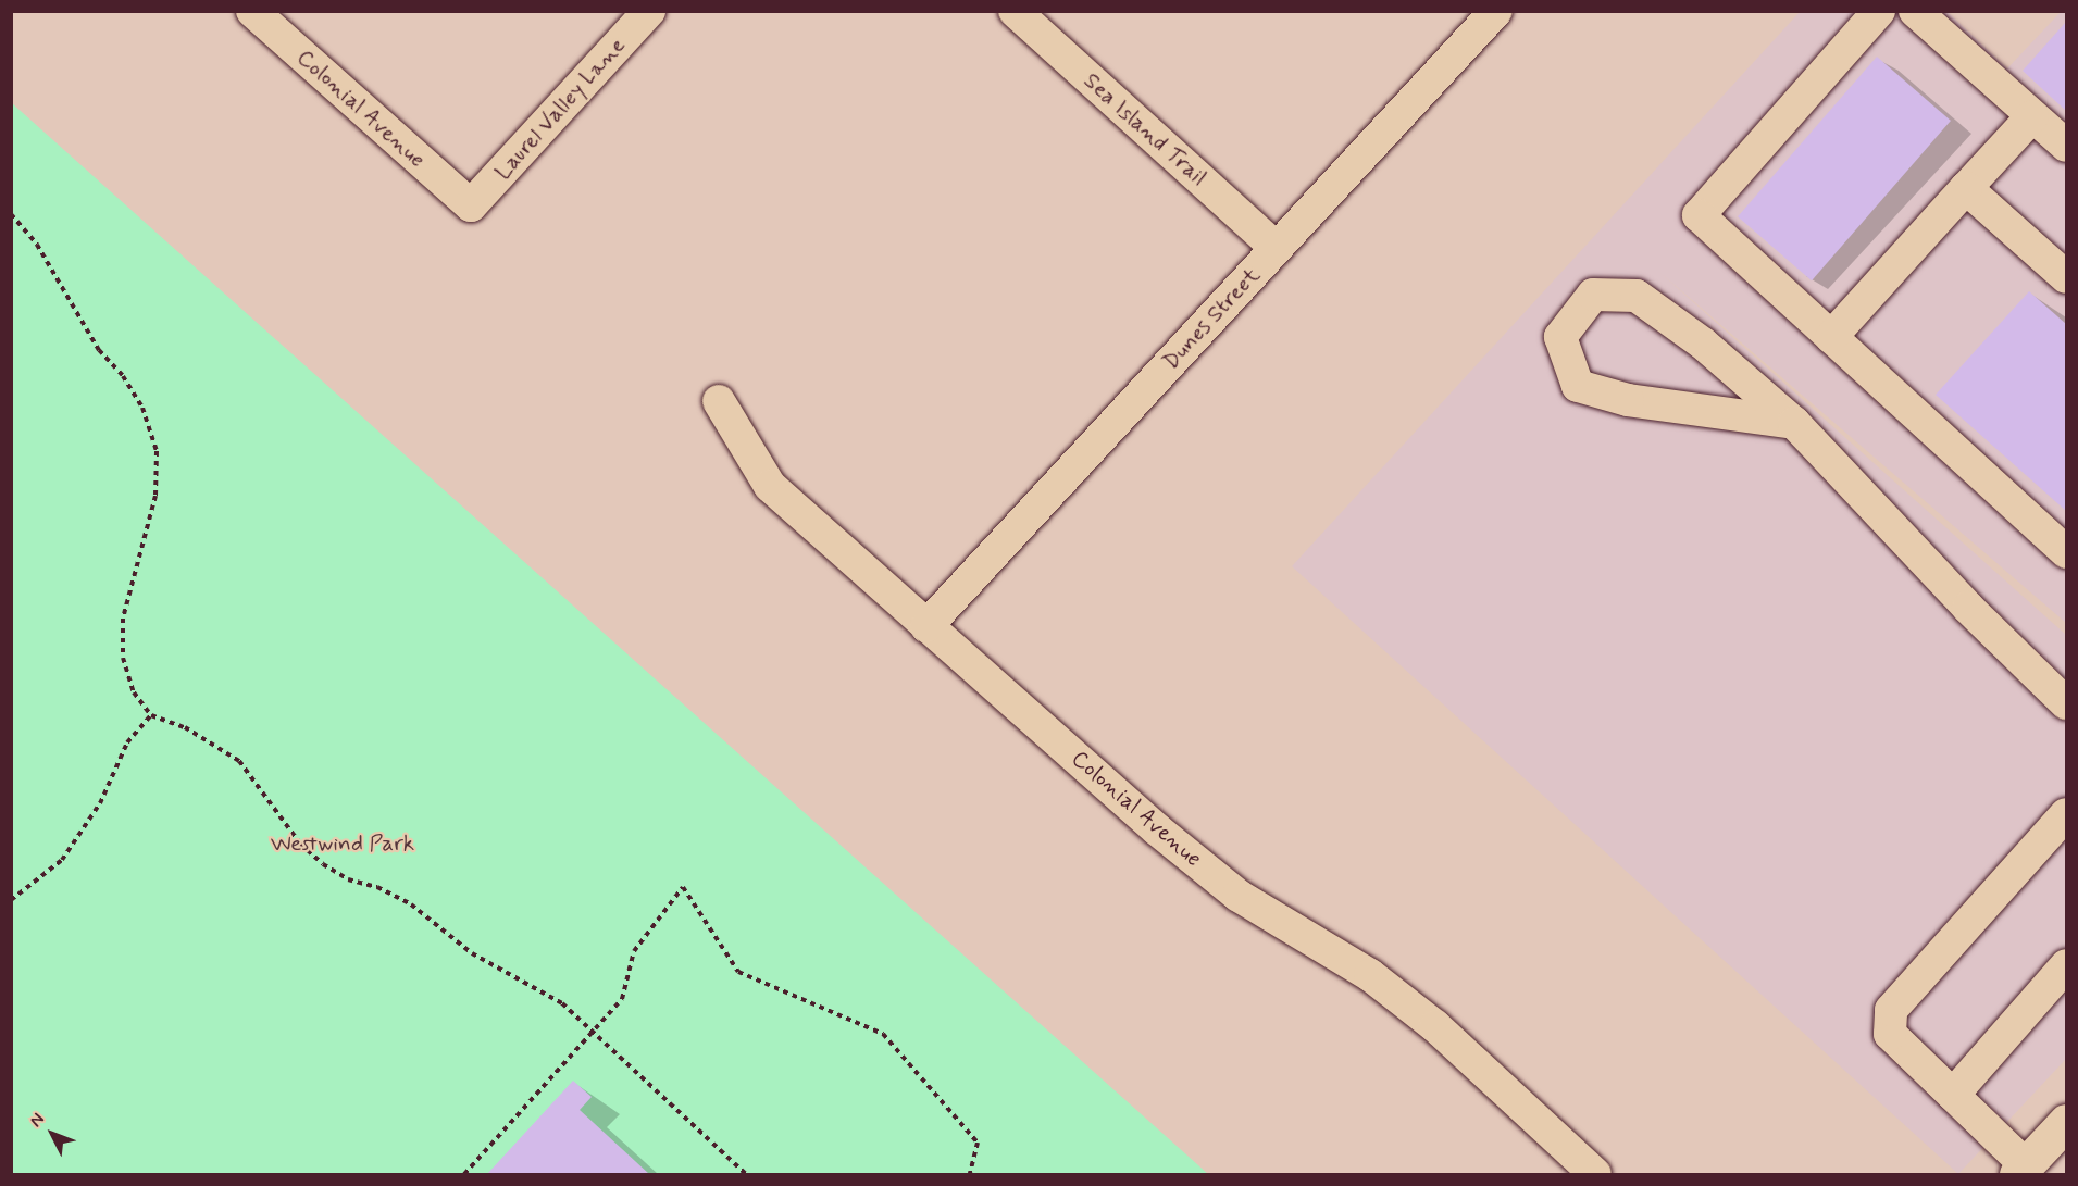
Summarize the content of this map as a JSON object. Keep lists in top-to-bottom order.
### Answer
{
  "streets": {
    "street": [
      "Colonial Avenue",
      "Laurel Valley Lane",
      "Sea Island Trail",
      "Dunes Street"
    ]
  },
  "crossings": [
    ["Colonial Avenue", "Laurel Valley Lane"],
    ["Colonial Avenue", "Dunes Street"],
    ["Sea Island Trail", "Dunes Street"]
  ],
  "parks": ["Westwind Park"],
  "north": "top left"
}
